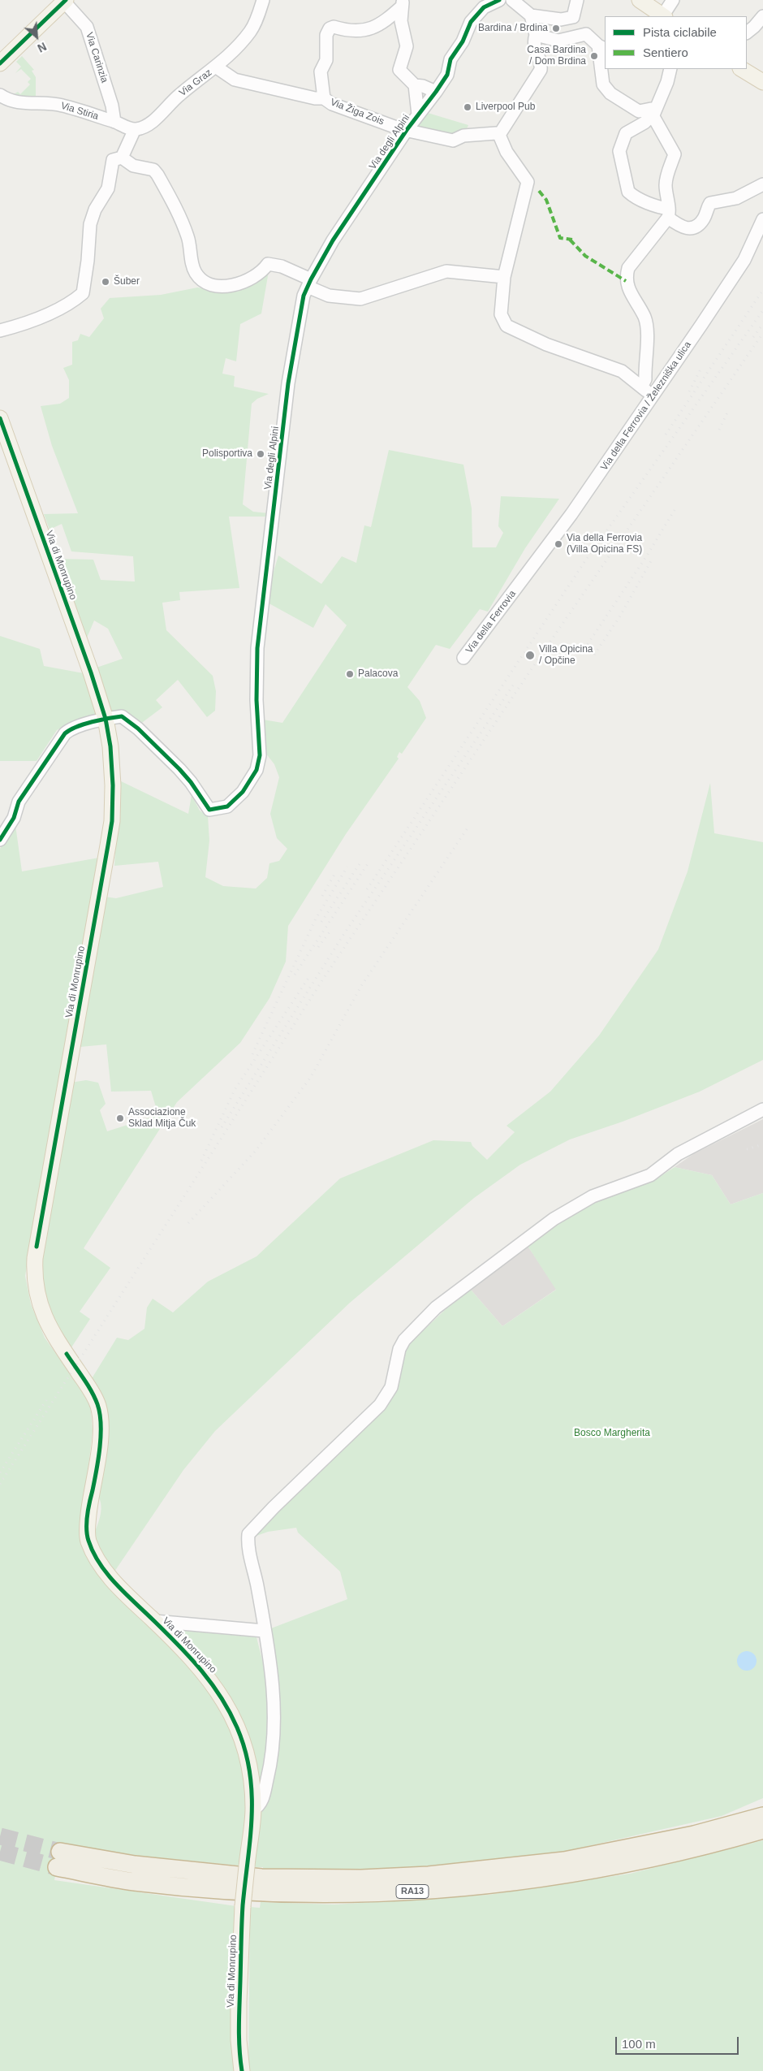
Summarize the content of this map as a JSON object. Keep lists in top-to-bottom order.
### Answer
{
  "streets": {
    "highway": ["RA13"],
    "main road": ["Via di Monrupino"],
    "street": [
      "Via Carinzia",
      "Via Graz",
      "Via Stiria",
      "Via Žiga Zois",
      "Via degli Alpini",
      "Via della Ferrovia / Železniška ulica",
      "Via della Ferrovia"
    ]
  },
  "crossings": [
    ["Via Carinzia", "Via Stiria"],
    ["Via Graz", "Via Stiria"],
    ["Via Graz", "Via Žiga Zois"],
    ["Via Žiga Zois", "Via degli Alpini"],
    ["Via degli Alpini", "Via di Monrupino"],
    ["Via della Ferrovia / Železniška ulica", "Via della Ferrovia"]
  ],
  "parks": ["Bosco Margherita"],
  "places": [
    "Bardina / Brdina",
    "Casa Bardina / Dom Brdina",
    "Liverpool Pub",
    "Šuber",
    "Polisportiva",
    "Via della Ferrovia (Villa Opicina FS)",
    "Villa Opicina / Opčine",
    "Palacova",
    "Associazione Sklad Mitja Čuk"
  ],
  "legend": ["Pista ciclabile", "Sentiero"],
  "scale_bar": "100 m",
  "north": "bottom right"
}
